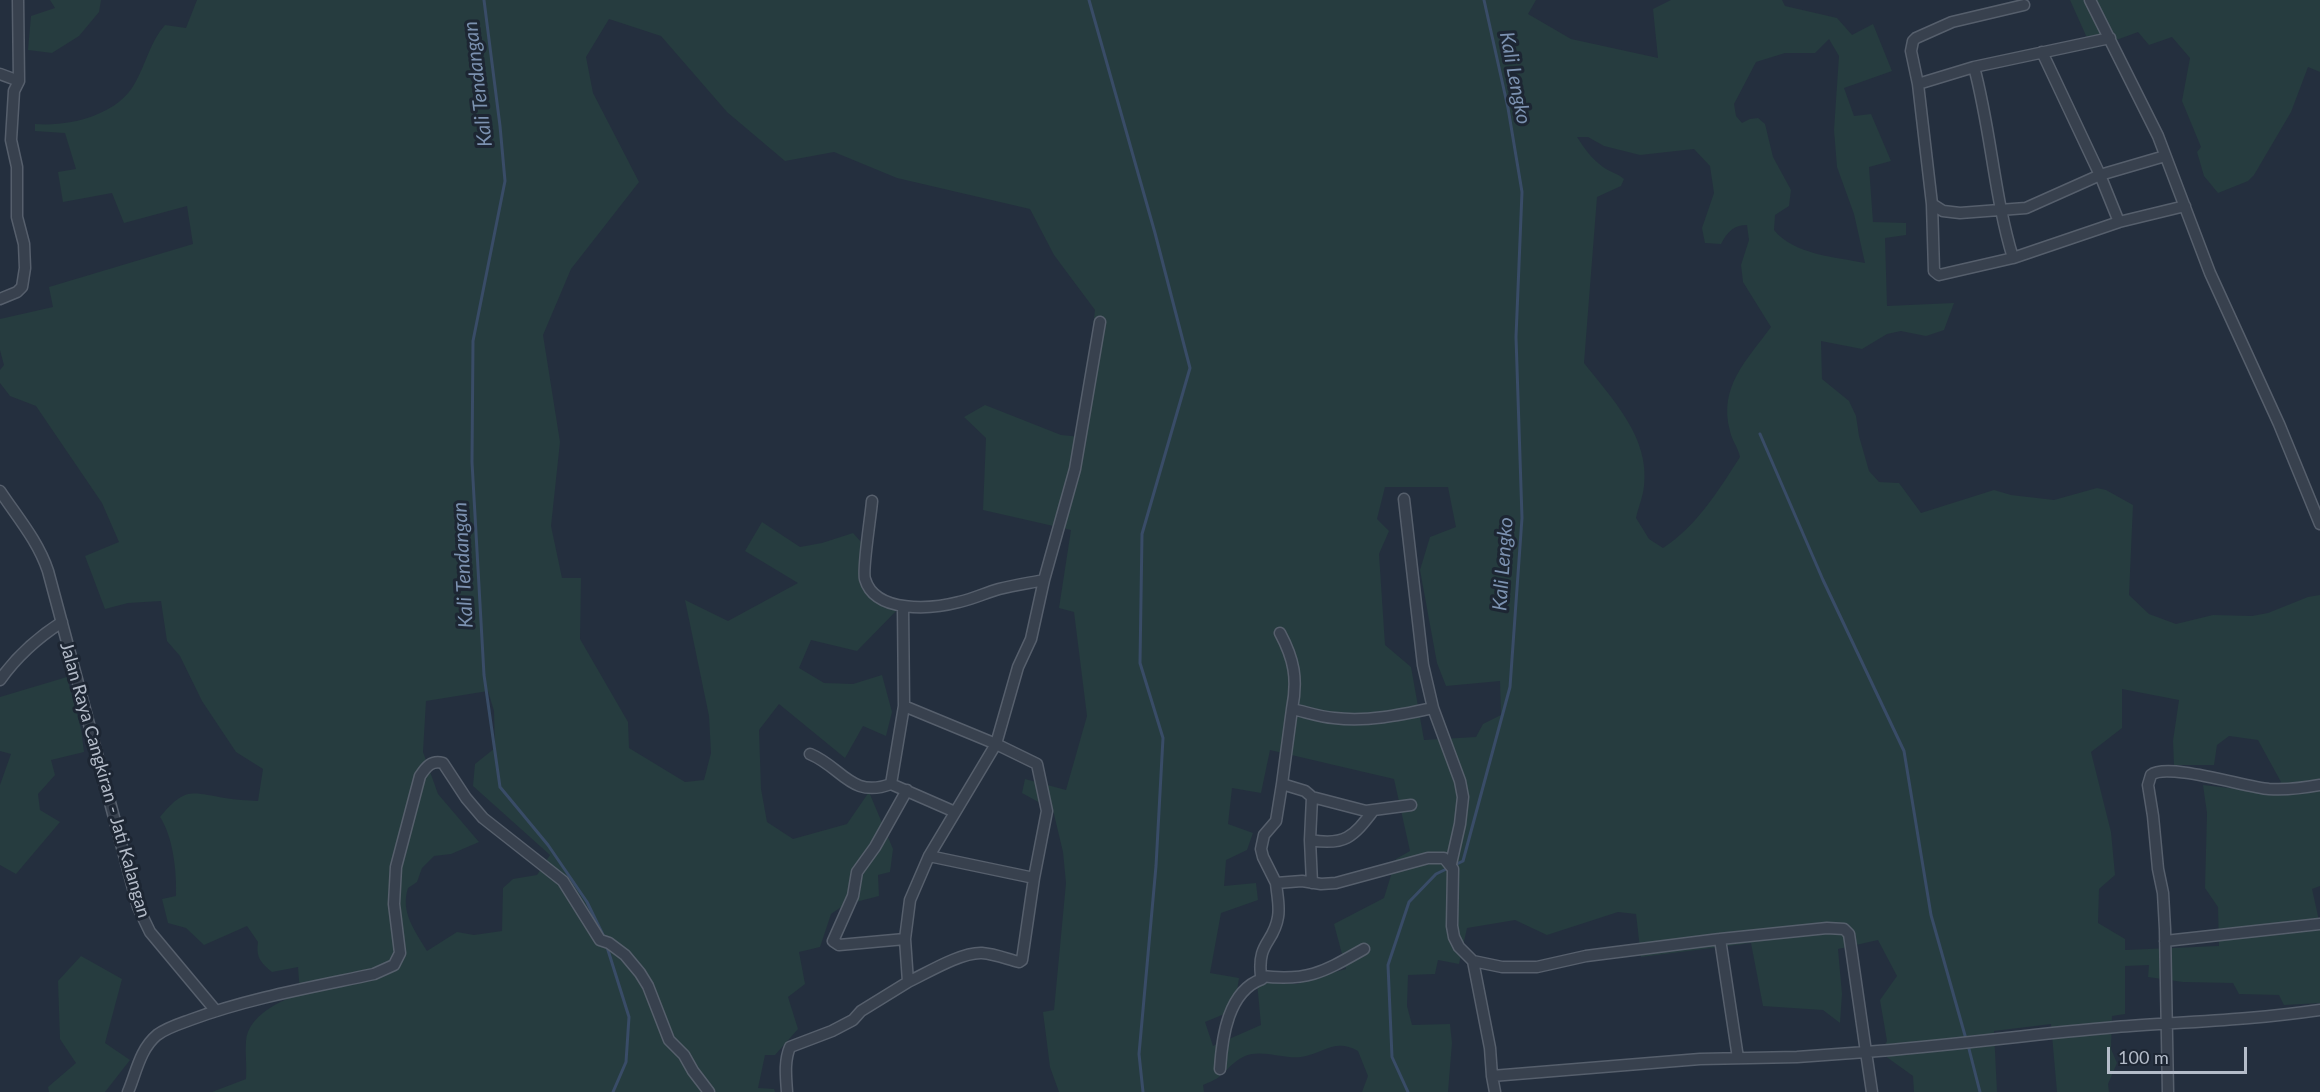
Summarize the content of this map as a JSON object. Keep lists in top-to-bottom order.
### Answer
{
  "streets": {
    "street": ["Jalan Raya Cangkiran - Jati Kalangan"]
  },
  "water": ["Kali Lengko", "Kali Tendangan"],
  "scale_bar": "100 m"
}
